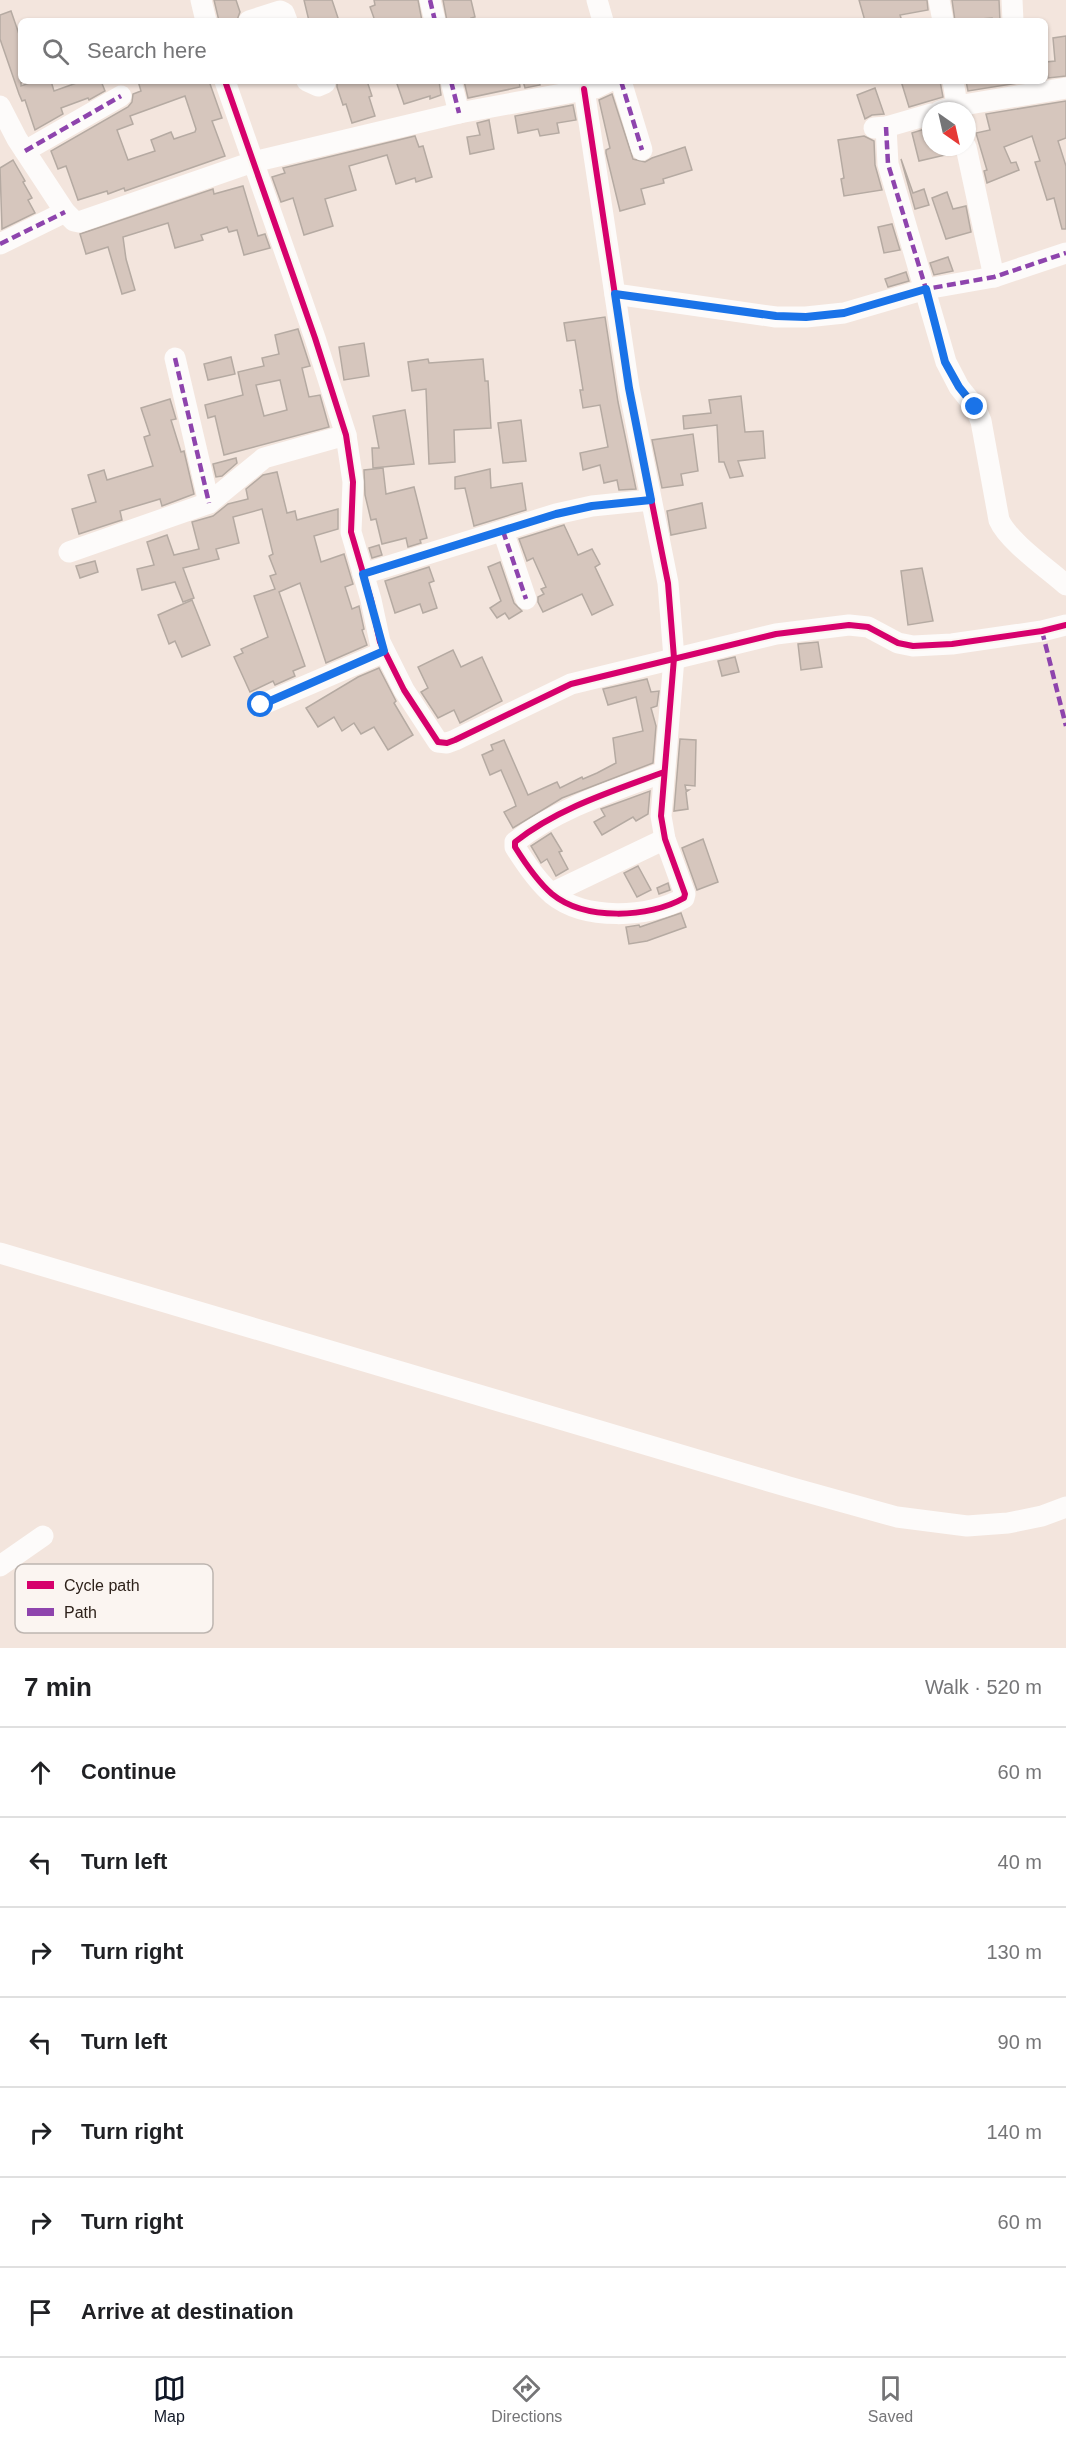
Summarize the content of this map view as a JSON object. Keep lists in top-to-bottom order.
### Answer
{
  "legend": ["Cycle path", "Path"],
  "north": "bottom right",
  "page": {
    "search": "Search here",
    "heading": ["7 min", "Walk · 520 m"],
    "list": [
      ["Continue", "60 m"],
      ["Turn left", "40 m"],
      ["Turn right", "130 m"],
      ["Turn left", "90 m"],
      ["Turn right", "140 m"],
      ["Turn right", "60 m"],
      "Arrive at destination"
    ],
    "nav": ["Map", "Directions", "Saved"]
  }
}
